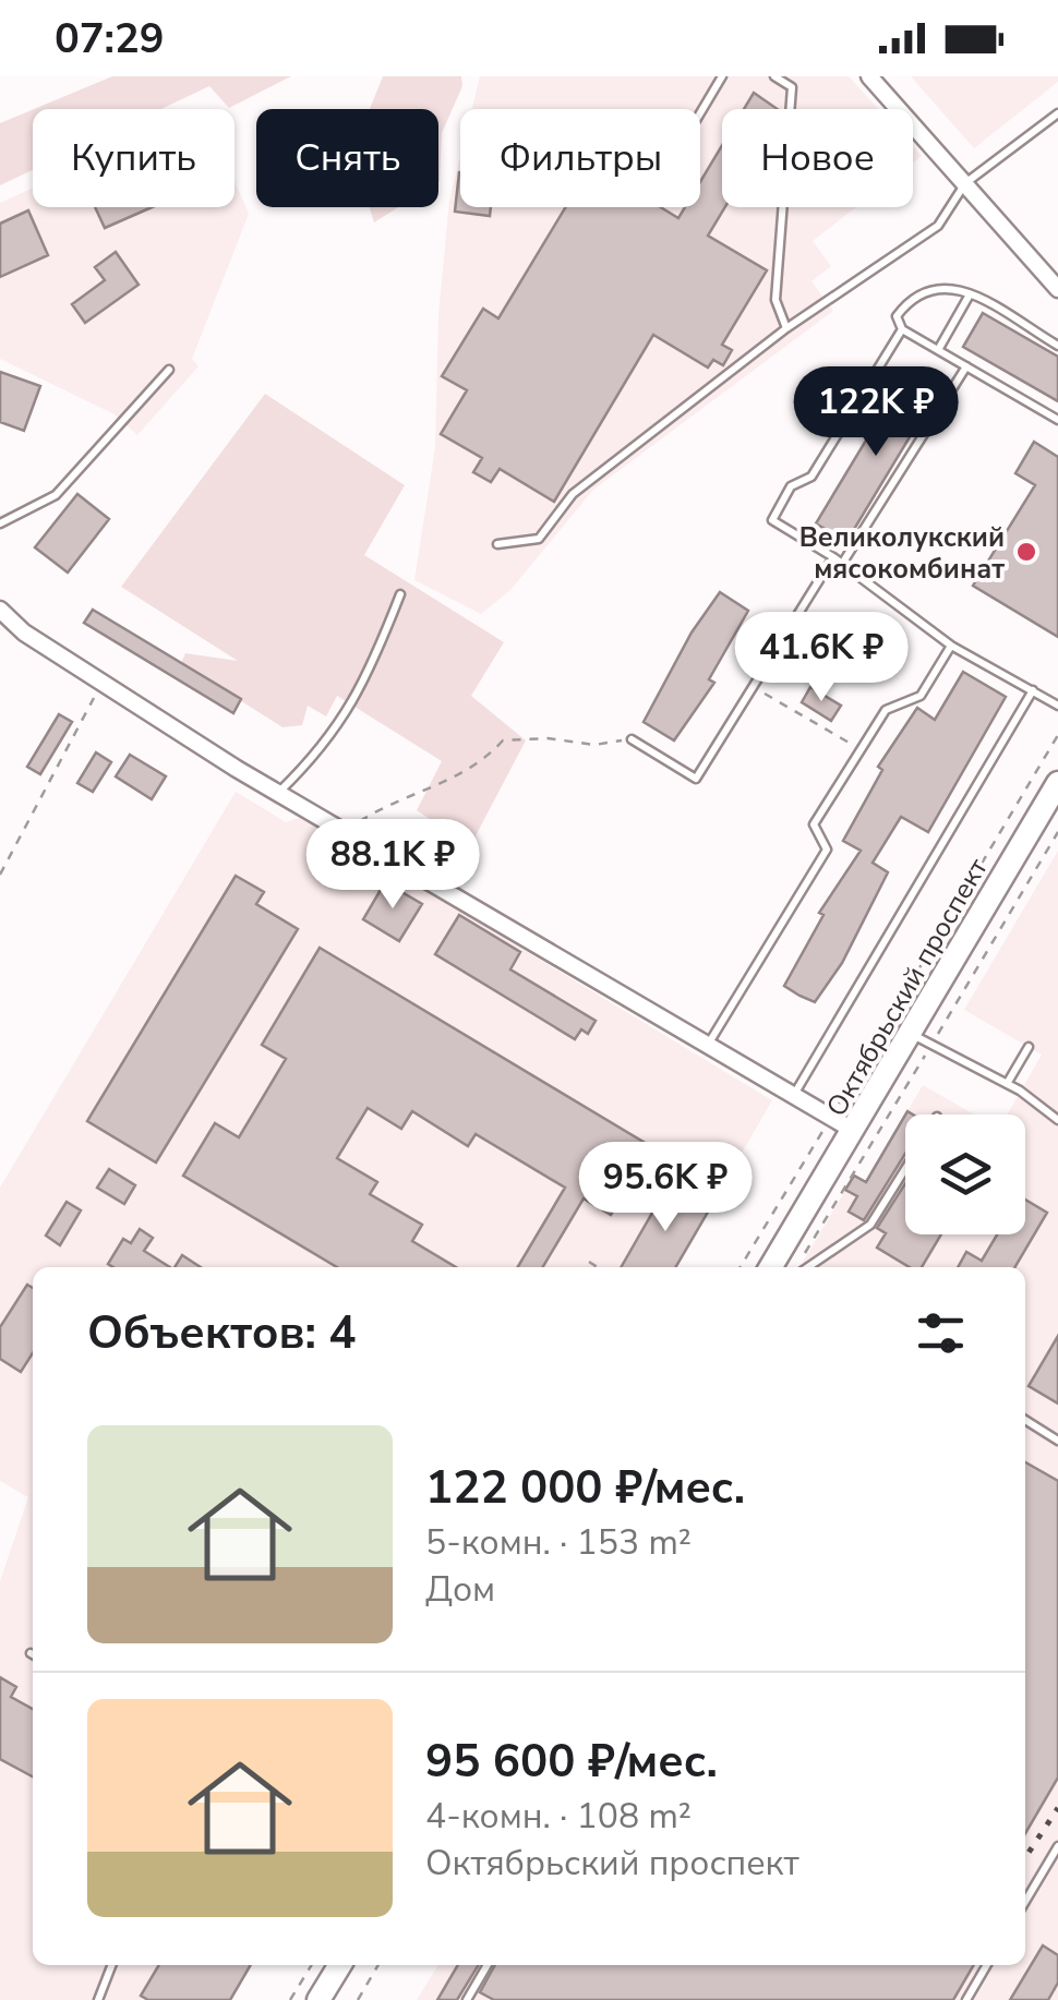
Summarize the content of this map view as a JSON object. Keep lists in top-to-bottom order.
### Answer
{
  "streets": {
    "main road": ["Октябрьский проспект"]
  },
  "places": ["Великолукский мясокомбинат"],
  "page": {
    "status": "07:29",
    "chip": [
      "Купить",
      "Снять",
      "Фильтры",
      "Новое"
    ],
    "price": [
      "122K ₽",
      "41.6K ₽",
      "88.1K ₽",
      "95.6K ₽"
    ],
    "heading": "Объектов: 4",
    "list": [
      {
        "name": "122 000 ₽/мес.",
        "note": "5-комн. · 153 m² · Дом"
      },
      {
        "name": "95 600 ₽/мес.",
        "note": "4-комн. · 108 m² · Октябрьский проспект"
      }
    ]
  }
}
